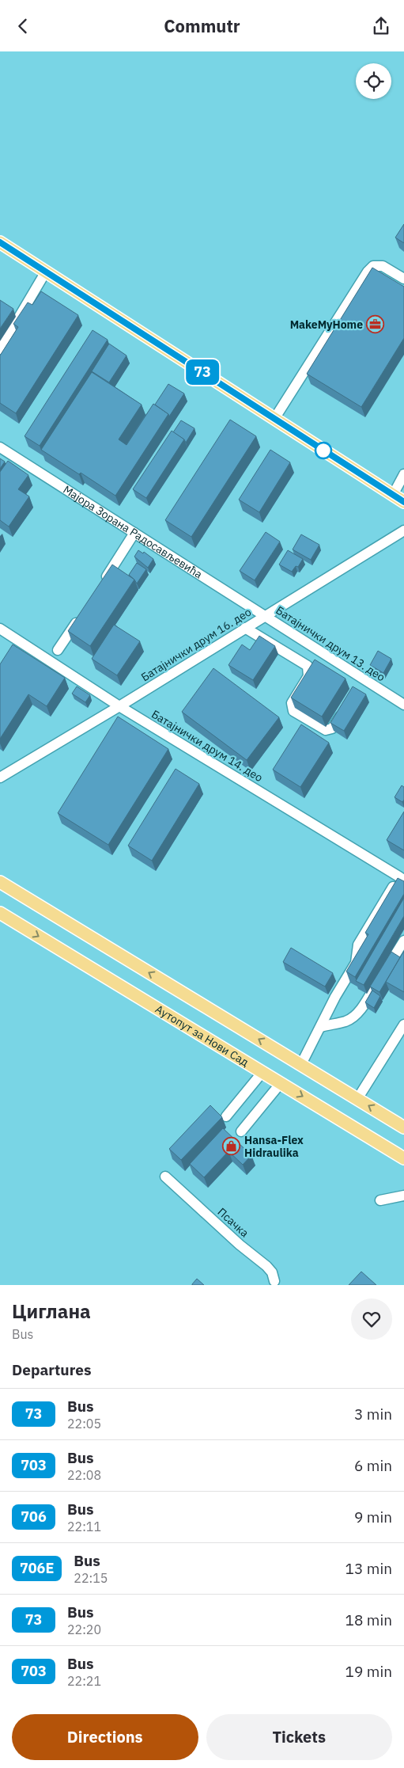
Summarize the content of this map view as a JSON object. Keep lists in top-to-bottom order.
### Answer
{
  "streets": {
    "main road": ["Аутопут за Нови Сад"],
    "street": [
      "Мајора Зорана Радосављевића",
      "Батајнички друм 13. део",
      "Батајнички друм 16. део",
      "Батајнички друм 14. део",
      "Псачка"
    ]
  },
  "crossings": [
    ["Мајора Зорана Радосављевића", "Батајнички друм 13. део"],
    ["Мајора Зорана Радосављевића", "Батајнички друм 16. део"],
    ["Батајнички друм 13. део", "Батајнички друм 16. део"],
    ["Батајнички друм 16. део", "Батајнички друм 14. део"]
  ],
  "places": {
    "office": ["MakeMyHome"],
    "shop": ["Hansa-Flex Hidraulika"]
  },
  "lines": ["bus line 73"],
  "page": {
    "header": "Commutr",
    "on_map": "73",
    "heading": [
      ["Циглана", "Bus"],
      "Departures"
    ],
    "list": [
      {
        "mark": "73",
        "name": "Bus",
        "note": "22:05",
        "value": "3 min"
      },
      {
        "mark": "703",
        "name": "Bus",
        "note": "22:08",
        "value": "6 min"
      },
      {
        "mark": "706",
        "name": "Bus",
        "note": "22:11",
        "value": "9 min"
      },
      {
        "mark": "706E",
        "name": "Bus",
        "note": "22:15",
        "value": "13 min"
      },
      {
        "mark": "73",
        "name": "Bus",
        "note": "22:20",
        "value": "18 min"
      },
      {
        "mark": "703",
        "name": "Bus",
        "note": "22:21",
        "value": "19 min"
      }
    ],
    "buttons": ["Directions", "Tickets"]
  }
}
